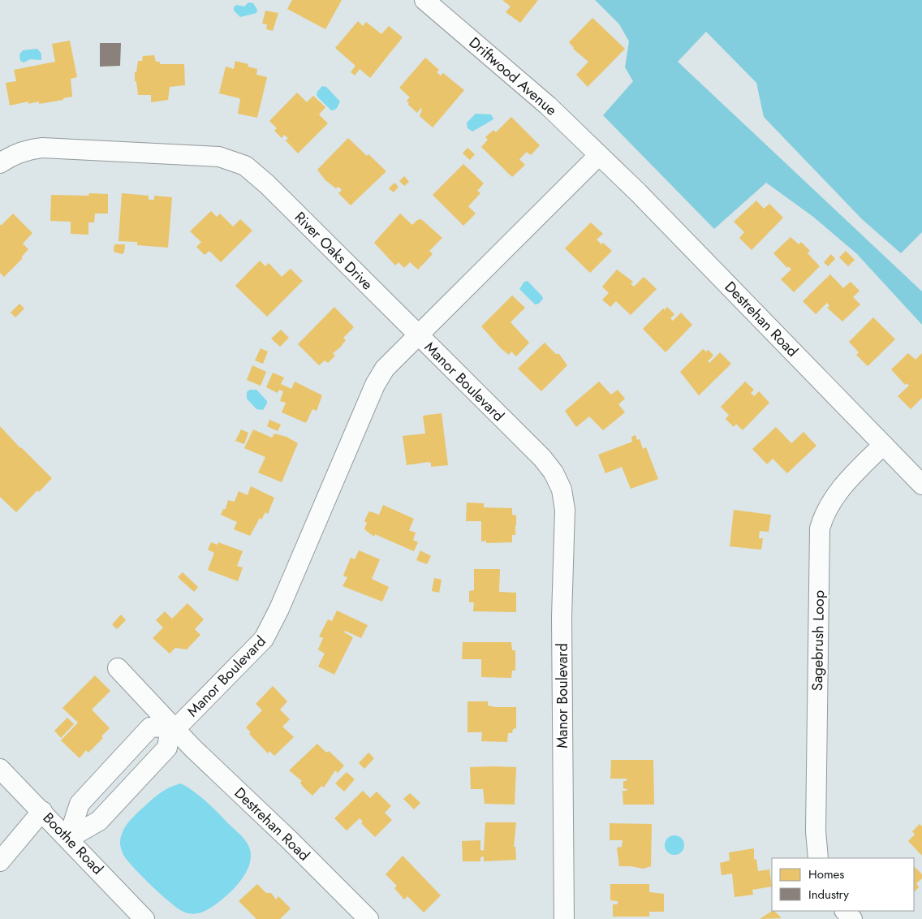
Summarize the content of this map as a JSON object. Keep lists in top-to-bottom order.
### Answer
{
  "streets": {
    "street": [
      "Driftwood Avenue",
      "River Oaks Drive",
      "Destrehan Road",
      "Manor Boulevard",
      "Sagebrush Loop",
      "Boothe Road"
    ]
  },
  "crossings": [
    ["Driftwood Avenue", "Destrehan Road"],
    ["River Oaks Drive", "Manor Boulevard"],
    ["Destrehan Road", "Manor Boulevard"],
    ["Destrehan Road", "Sagebrush Loop"]
  ],
  "legend": ["Homes", "Industry"]
}
